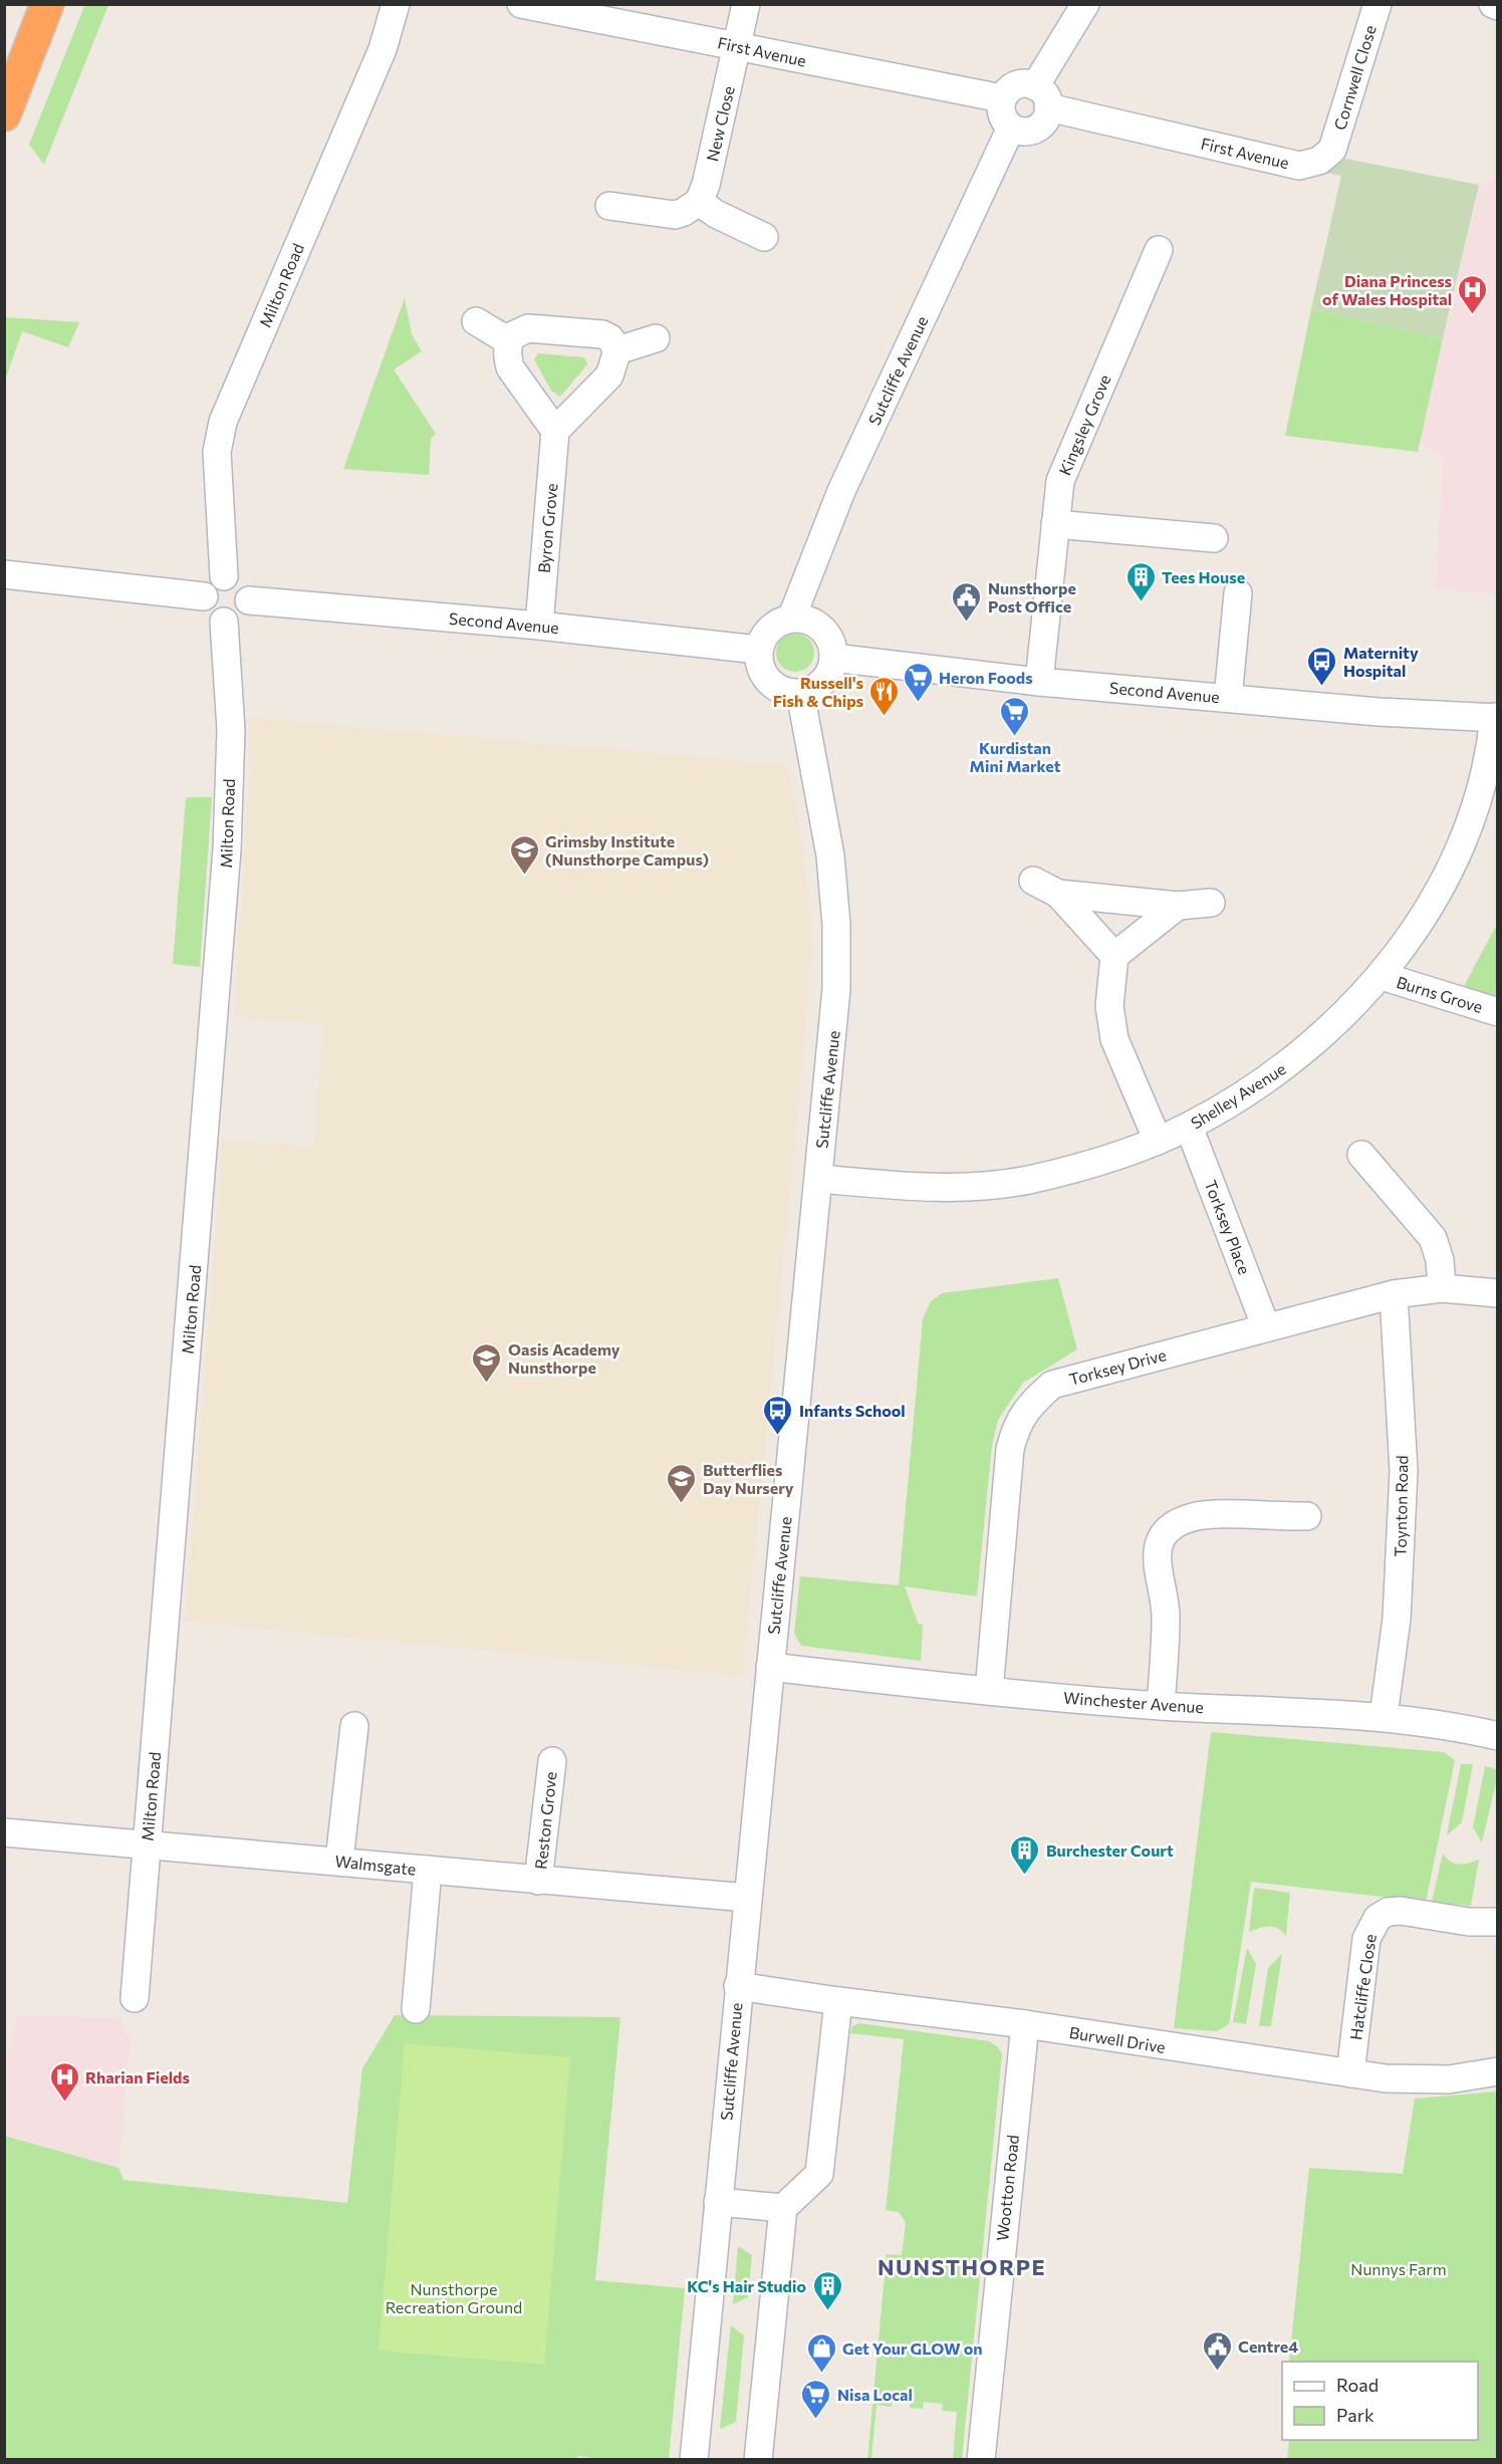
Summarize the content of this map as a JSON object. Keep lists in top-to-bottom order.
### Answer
{
  "streets": {
    "street": [
      "First Avenue",
      "Cornwell Close",
      "New Close",
      "Milton Road",
      "Sutcliffe Avenue",
      "Kingsley Grove",
      "Byron Grove",
      "Second Avenue",
      "Burns Grove",
      "Shelley Avenue",
      "Torksey Place",
      "Torksey Drive",
      "Toynton Road",
      "Winchester Avenue",
      "Reston Grove",
      "Walmsgate",
      "Hatcliffe Close",
      "Burwell Drive",
      "Wootton Road"
    ]
  },
  "crossings": [
    ["First Avenue", "Cornwell Close"],
    ["First Avenue", "New Close"],
    ["First Avenue", "Sutcliffe Avenue"],
    ["Milton Road", "Second Avenue"],
    ["Milton Road", "Walmsgate"],
    ["Sutcliffe Avenue", "Second Avenue"],
    ["Sutcliffe Avenue", "Shelley Avenue"],
    ["Sutcliffe Avenue", "Winchester Avenue"],
    ["Sutcliffe Avenue", "Walmsgate"],
    ["Sutcliffe Avenue", "Burwell Drive"],
    ["Kingsley Grove", "Second Avenue"],
    ["Byron Grove", "Second Avenue"],
    ["Second Avenue", "Shelley Avenue"],
    ["Burns Grove", "Shelley Avenue"],
    ["Shelley Avenue", "Torksey Place"],
    ["Torksey Place", "Torksey Drive"],
    ["Torksey Drive", "Toynton Road"],
    ["Torksey Drive", "Winchester Avenue"],
    ["Toynton Road", "Winchester Avenue"],
    ["Reston Grove", "Walmsgate"],
    ["Hatcliffe Close", "Burwell Drive"],
    ["Burwell Drive", "Wootton Road"]
  ],
  "districts": ["NUNSTHORPE"],
  "parks": ["Nunnys Farm", "Nunsthorpe Recreation Ground"],
  "places": {
    "hospital": ["Diana Princess of Wales Hospital", "Rharian Fields"],
    "building": ["Tees House", "Burchester Court", "KC's Hair Studio"],
    "public building": ["Nunsthorpe Post Office", "Centre4"],
    "bus stop": ["Maternity Hospital", "Infants School"],
    "supermarket": ["Heron Foods", "Kurdistan Mini Market", "Nisa Local"],
    "restaurant": ["Russell's Fish & Chips"],
    "school or university": ["Grimsby Institute (Nunsthorpe Campus)", "Oasis Academy Nunsthorpe", "Butterflies Day Nursery"],
    "shop": ["Get Your GLOW on"]
  },
  "legend": ["Road", "Park"]
}
